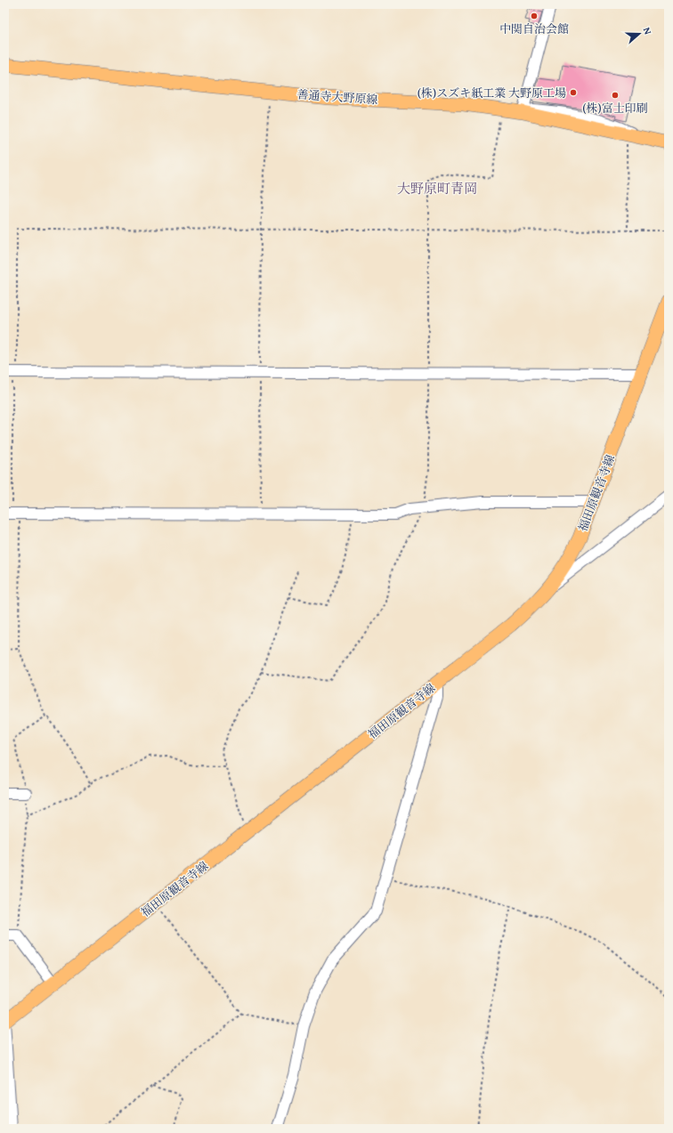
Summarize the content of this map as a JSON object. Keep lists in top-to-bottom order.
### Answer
{
  "streets": {
    "main road": ["善通寺大野原線", "福田原観音寺線"]
  },
  "districts": ["大野原町青岡"],
  "places": ["中関自治会館", "(株)スズキ紙工業 大野原工場", "(株)富士印刷"],
  "north": "right"
}
